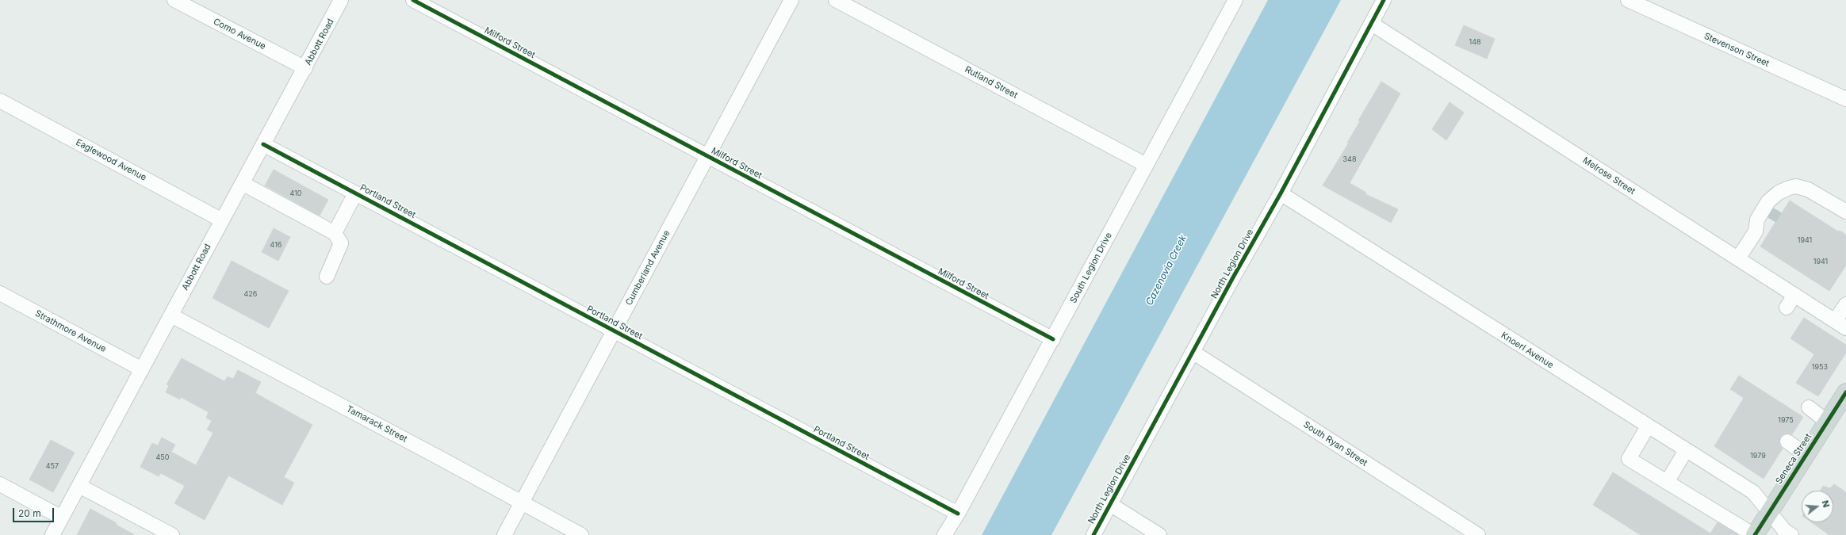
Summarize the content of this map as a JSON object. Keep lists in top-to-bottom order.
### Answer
{
  "streets": {
    "main road": ["Seneca Street"],
    "street": [
      "Como Avenue",
      "Abbott Road",
      "Milford Street",
      "Stevenson Street",
      "Rutland Street",
      "Eaglewood Avenue",
      "Melrose Street",
      "Portland Street",
      "North Legion Drive",
      "Cumberland Avenue",
      "South Legion Drive",
      "Strathmore Avenue",
      "Knoerl Avenue",
      "Tamarack Street",
      "South Ryan Street"
    ]
  },
  "crossings": [
    ["Como Avenue", "Abbott Road"],
    ["Abbott Road", "Eaglewood Avenue"],
    ["Abbott Road", "Portland Street"],
    ["Abbott Road", "Strathmore Avenue"],
    ["Abbott Road", "Tamarack Street"],
    ["Milford Street", "Cumberland Avenue"],
    ["Milford Street", "South Legion Drive"],
    ["Rutland Street", "South Legion Drive"],
    ["Melrose Street", "North Legion Drive"],
    ["Portland Street", "Cumberland Avenue"],
    ["Portland Street", "South Legion Drive"],
    ["North Legion Drive", "Knoerl Avenue"],
    ["North Legion Drive", "South Ryan Street"],
    ["Cumberland Avenue", "Tamarack Street"],
    ["Knoerl Avenue", "Seneca Street"]
  ],
  "water": ["Cazenovia Creek"],
  "house_numbers": [
    "148",
    "348",
    "410",
    "1941",
    "416",
    "1941",
    "426",
    "1953",
    "1975",
    "1979",
    "450",
    "457"
  ],
  "scale_bar": "20 m",
  "north": "right"
}
